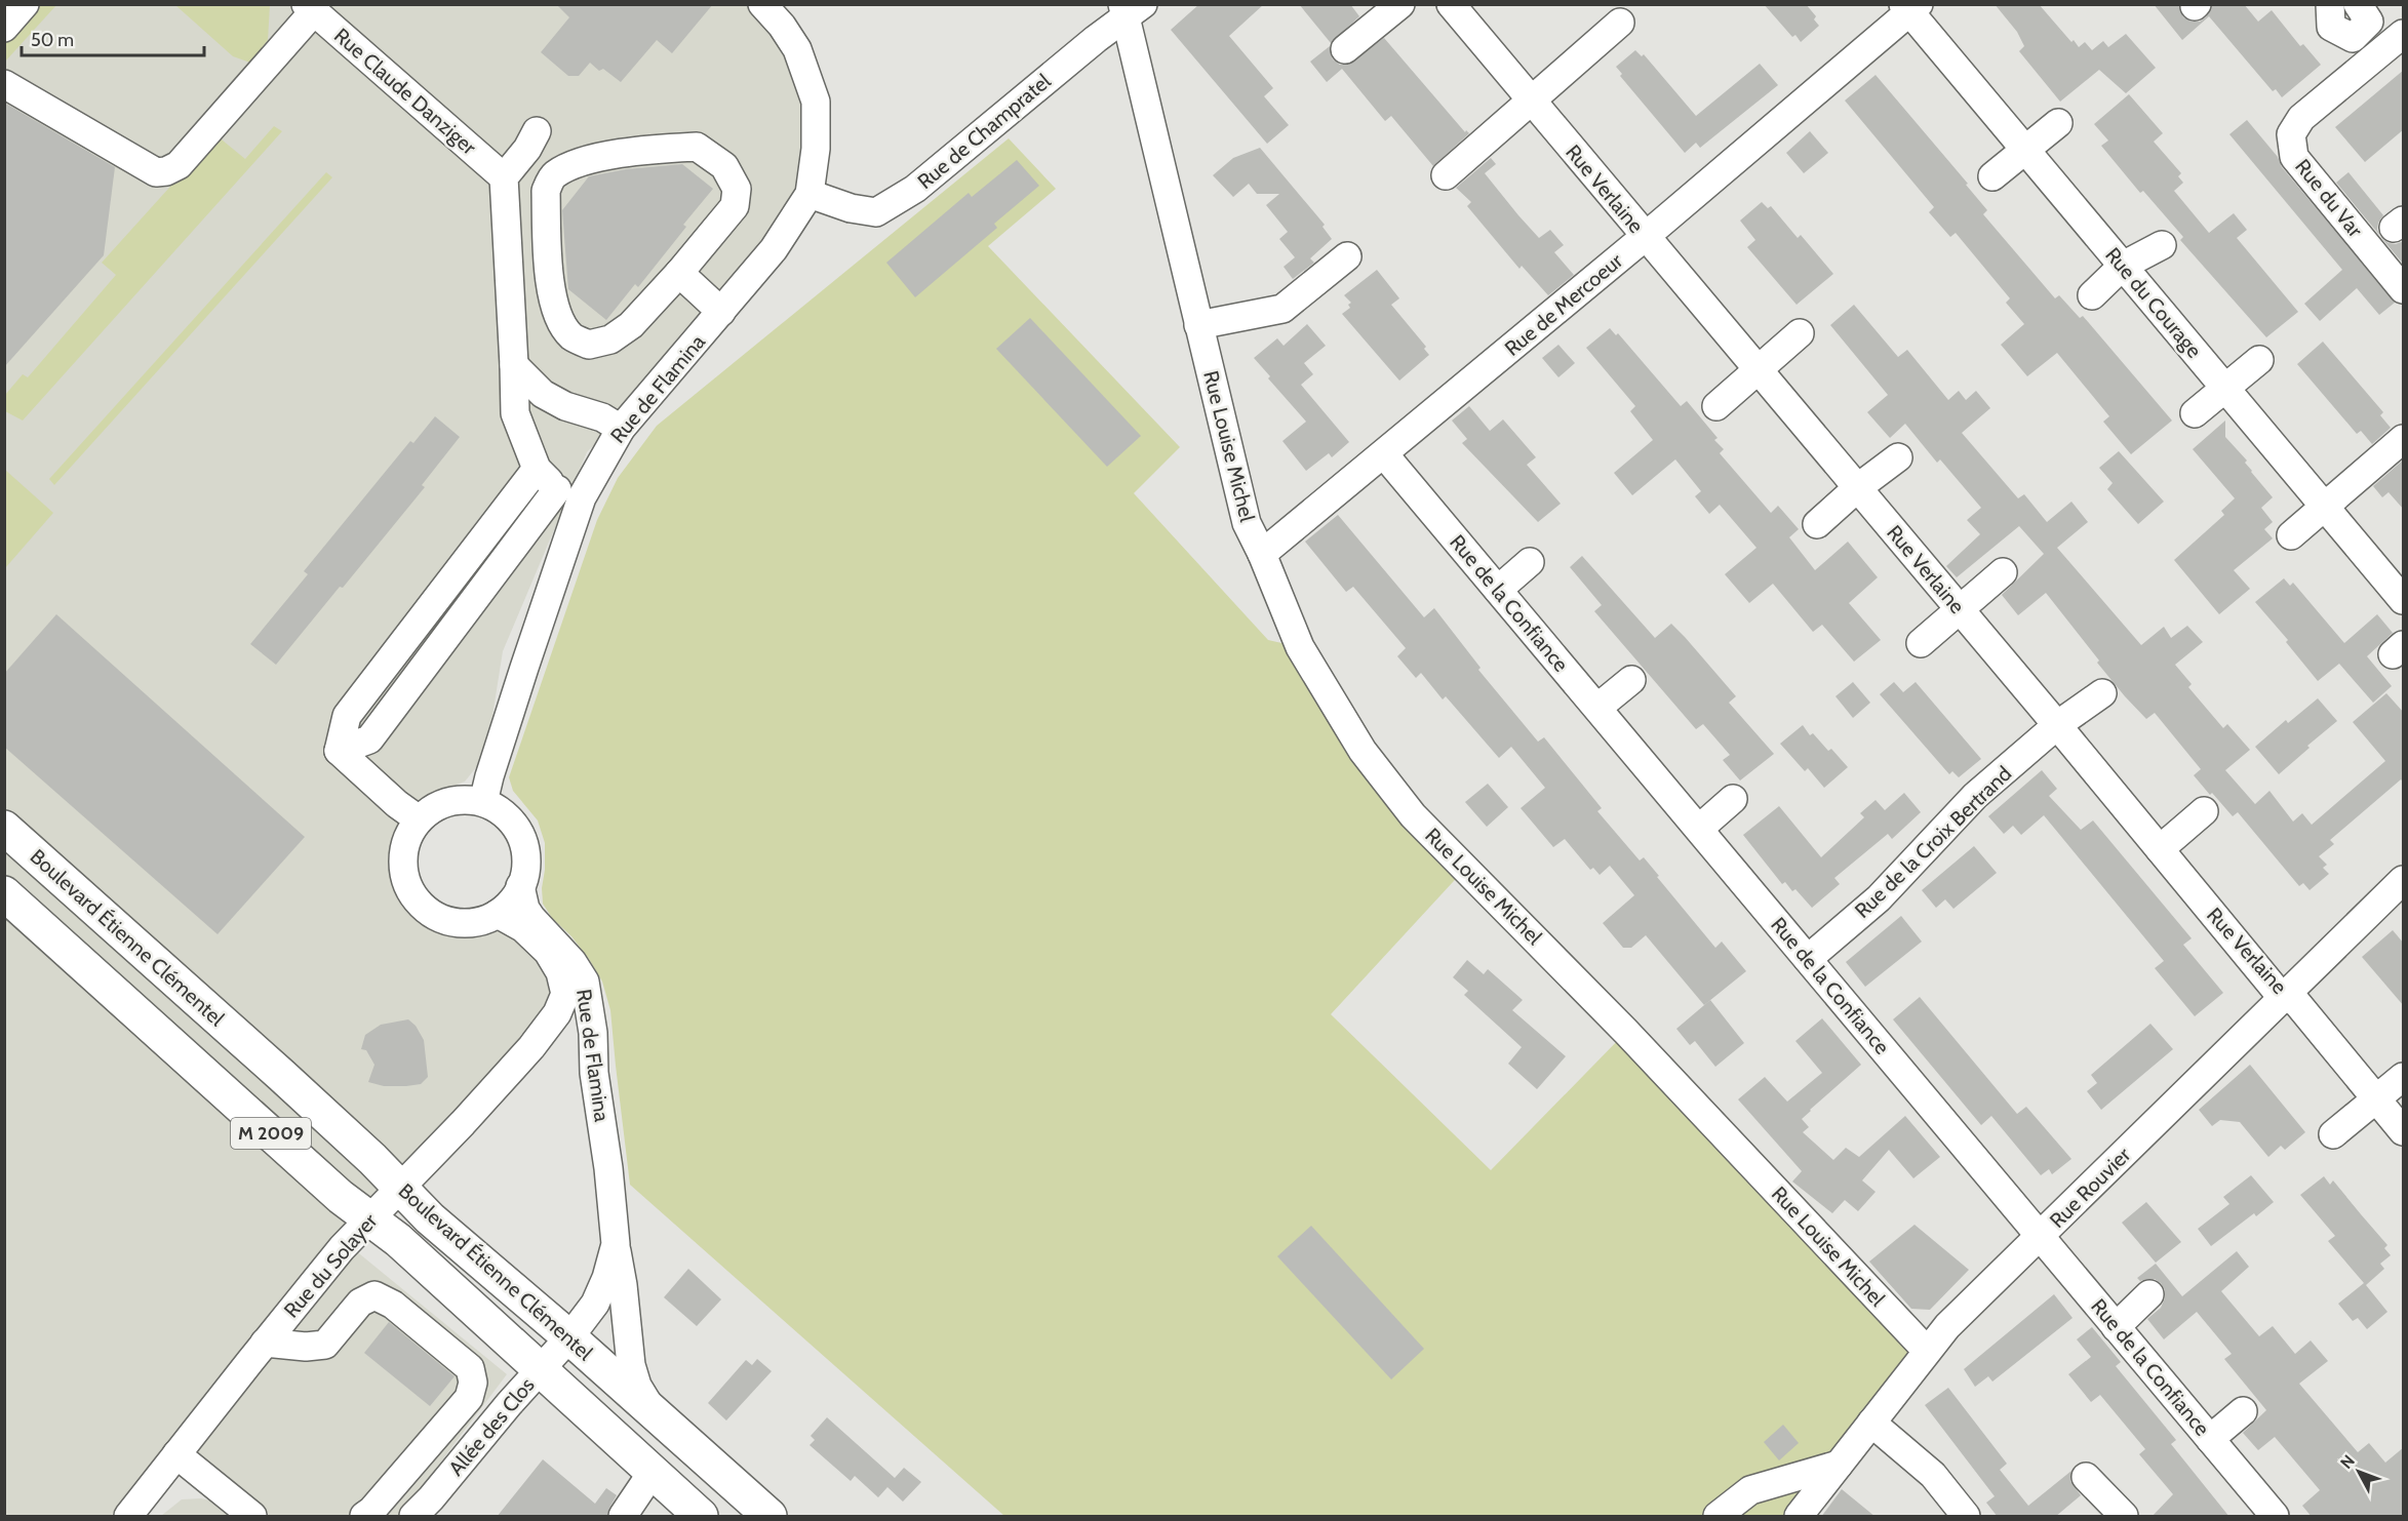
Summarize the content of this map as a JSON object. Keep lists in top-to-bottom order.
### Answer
{
  "streets": {
    "main road": ["Boulevard Étienne Clémentel", "M 2009"],
    "street": [
      "Rue Claude Danziger",
      "Rue de Champratel",
      "Rue Verlaine",
      "Rue du Var",
      "Rue du Courage",
      "Rue de Mercoeur",
      "Rue de Flamina",
      "Rue Louise Michel",
      "Rue de la Confiance",
      "Rue de la Croix Bertrand",
      "Rue Rouvier",
      "Rue du Solayer",
      "Allée des Clos"
    ]
  },
  "crossings": [
    ["Rue de Champratel", "Rue de Flamina"],
    ["Rue de Champratel", "Rue Louise Michel"],
    ["Rue Verlaine", "Rue de Mercoeur"],
    ["Rue Verlaine", "Rue de la Croix Bertrand"],
    ["Rue Verlaine", "Rue Rouvier"],
    ["Rue du Courage", "Rue de Mercoeur"],
    ["Rue de Mercoeur", "Rue Louise Michel"],
    ["Rue de Mercoeur", "Rue de la Confiance"],
    ["Rue de Flamina", "Boulevard Étienne Clémentel"],
    ["Rue de Flamina", "Rue du Solayer"],
    ["Rue de Flamina", "Allée des Clos"],
    ["Rue Louise Michel", "Rue Rouvier"],
    ["Rue de la Confiance", "Rue de la Croix Bertrand"],
    ["Rue de la Confiance", "Rue Rouvier"],
    ["Boulevard Étienne Clémentel", "Rue du Solayer"],
    ["Boulevard Étienne Clémentel", "Allée des Clos"]
  ],
  "scale_bar": "50 m",
  "north": "top left"
}
